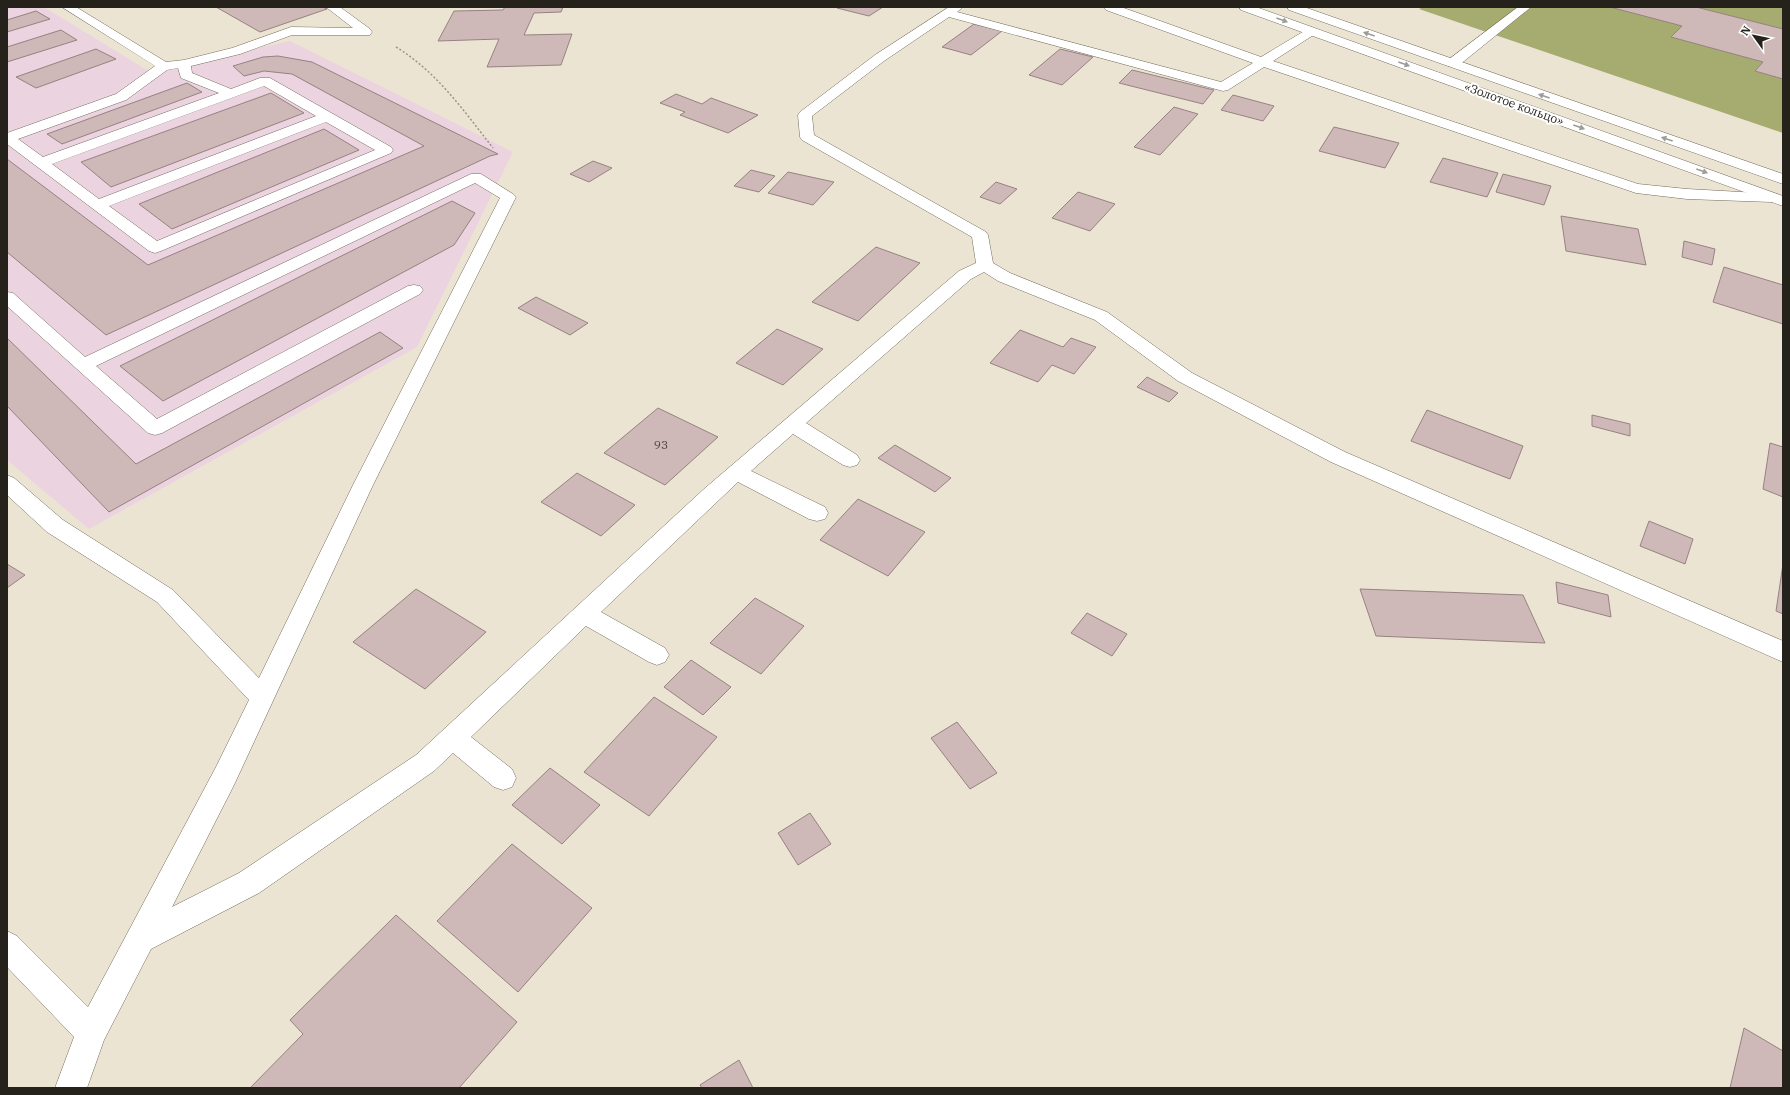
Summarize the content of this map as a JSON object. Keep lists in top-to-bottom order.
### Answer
{
  "streets": {
    "main road": ["«Золотое кольцо»"]
  },
  "house_numbers": ["93"],
  "north": "top left"
}
